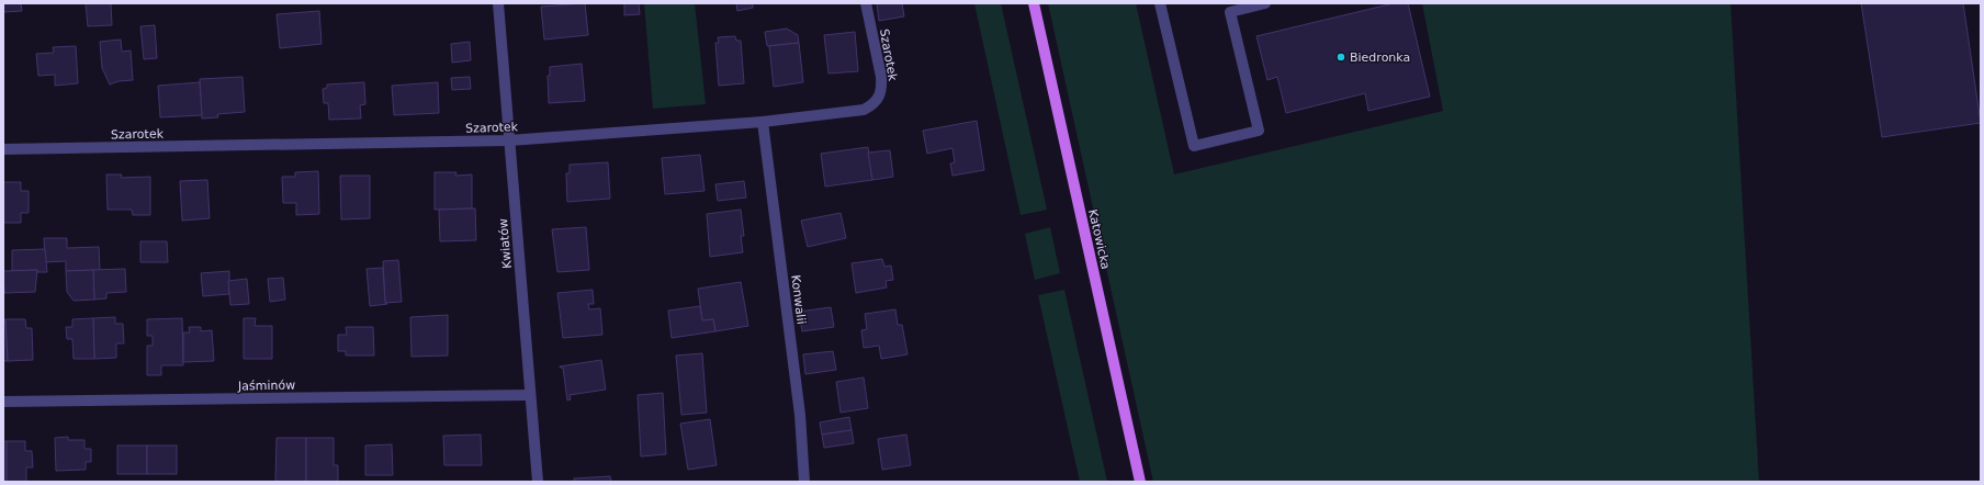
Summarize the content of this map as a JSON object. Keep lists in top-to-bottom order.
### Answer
{
  "streets": {
    "main road": ["Katowicka"],
    "street": [
      "Szarotek",
      "Kwiatów",
      "Konwalii",
      "Jaśminów"
    ]
  },
  "crossings": [
    ["Szarotek", "Kwiatów"],
    ["Szarotek", "Konwalii"],
    ["Kwiatów", "Jaśminów"]
  ],
  "places": ["Biedronka"]
}
